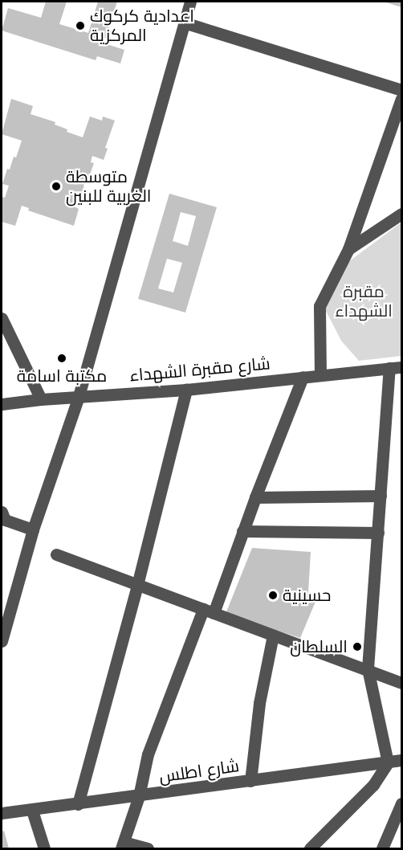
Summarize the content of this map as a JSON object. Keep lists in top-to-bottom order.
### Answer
{
  "streets": {
    "street": ["شارع مقبرة الشهداء", "شارع اطلس"]
  },
  "parks": ["مقبرة الشهداء"],
  "places": [
    "اعدادية كركوك المركزية",
    "متوسطة الغربية للبنين",
    "مكتبة اسامة",
    "حسينية",
    "السلطان"
  ]
}
